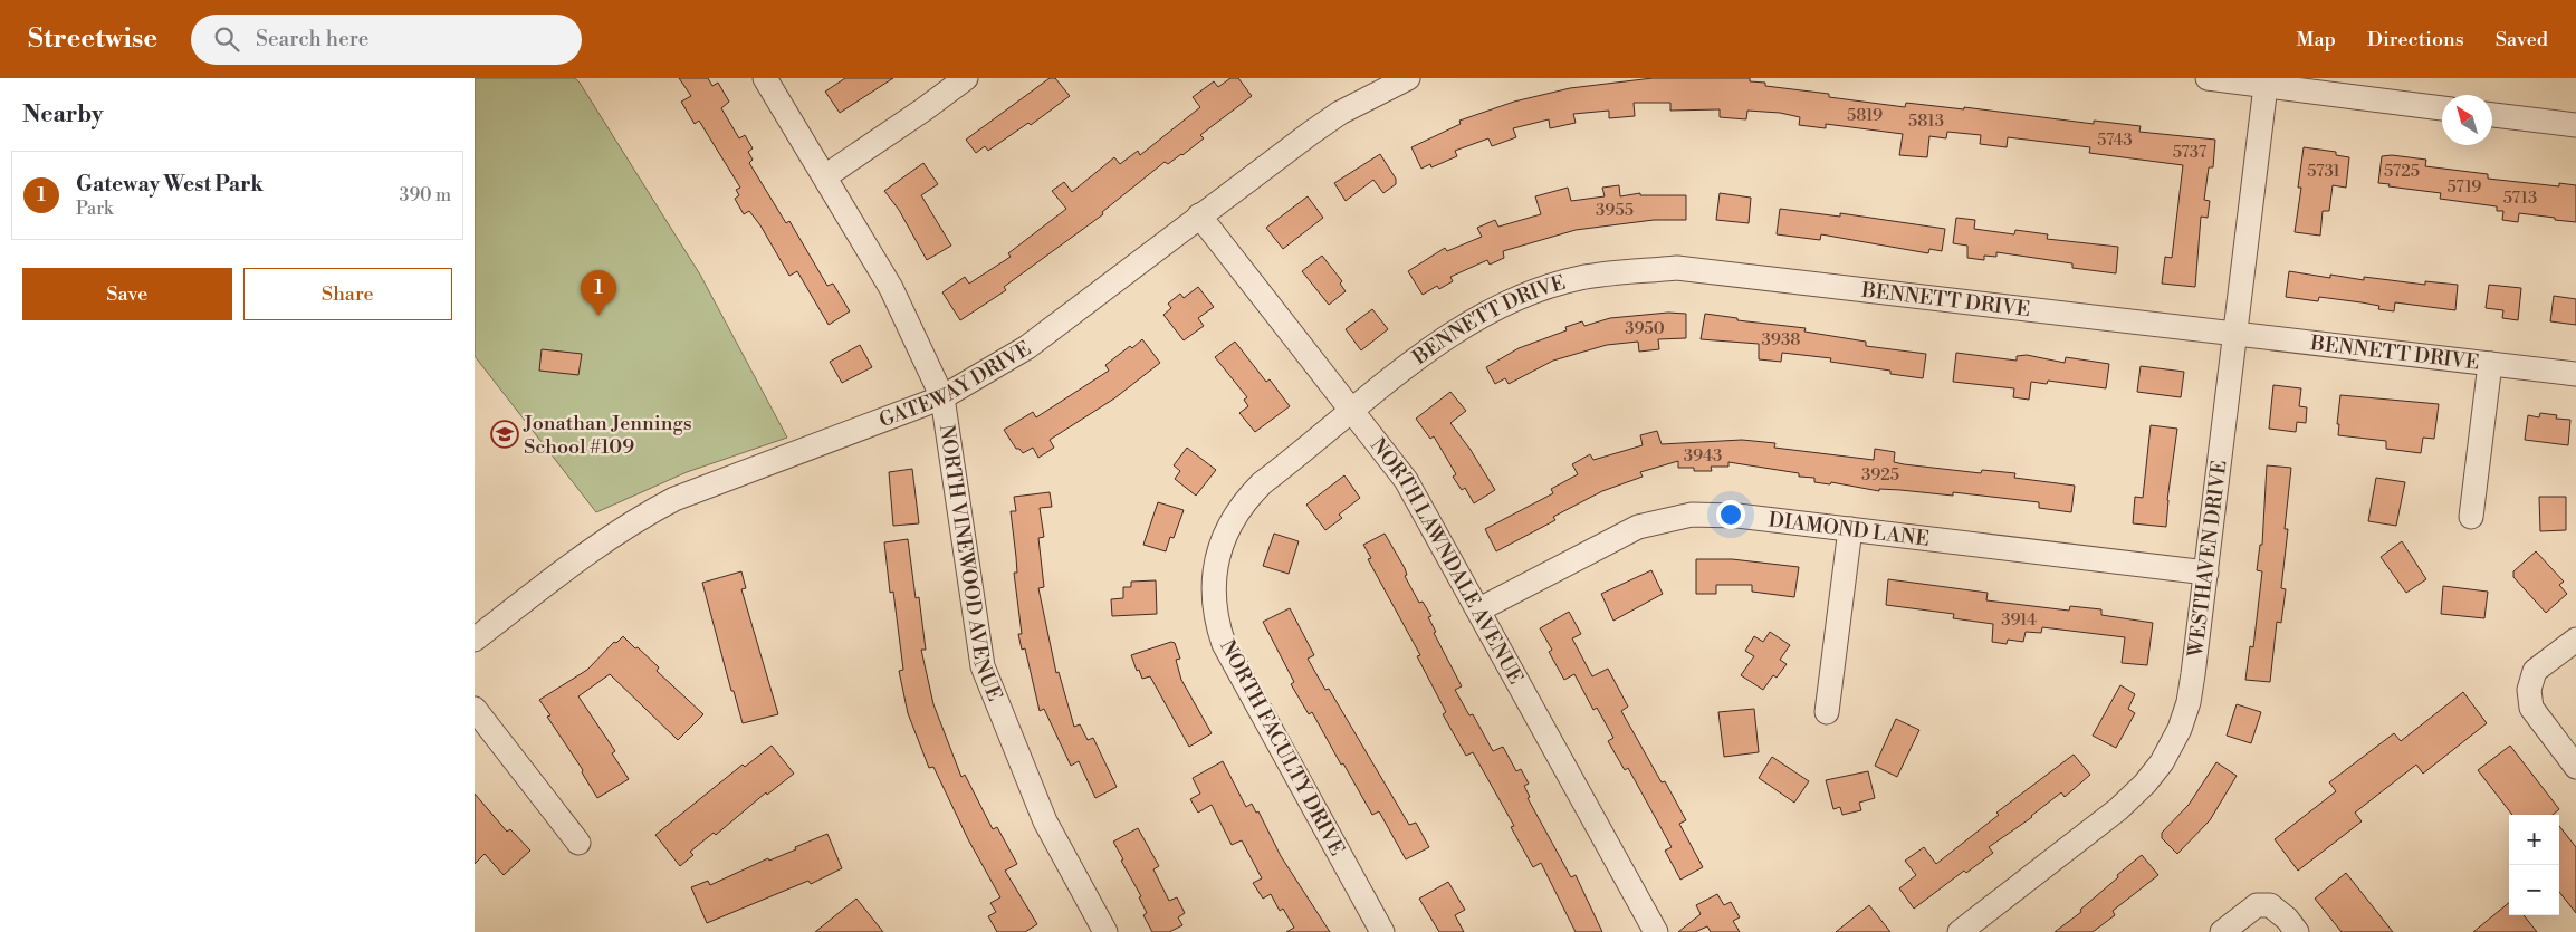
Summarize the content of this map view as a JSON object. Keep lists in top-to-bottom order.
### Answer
{
  "streets": {
    "street": [
      "BENNETT DRIVE",
      "GATEWAY DRIVE",
      "DIAMOND LANE",
      "WESTHAVEN DRIVE",
      "NORTH VINEWOOD AVENUE",
      "NORTH LAWNDALE AVENUE",
      "NORTH FACULTY DRIVE"
    ]
  },
  "crossings": [
    ["BENNETT DRIVE", "WESTHAVEN DRIVE"],
    ["BENNETT DRIVE", "NORTH LAWNDALE AVENUE"],
    ["BENNETT DRIVE", "NORTH FACULTY DRIVE"],
    ["GATEWAY DRIVE", "NORTH VINEWOOD AVENUE"],
    ["GATEWAY DRIVE", "NORTH LAWNDALE AVENUE"],
    ["DIAMOND LANE", "WESTHAVEN DRIVE"],
    ["DIAMOND LANE", "NORTH LAWNDALE AVENUE"],
    ["NORTH LAWNDALE AVENUE", "NORTH FACULTY DRIVE"]
  ],
  "places": {
    "school or university": ["Jonathan Jennings School #109"]
  },
  "house_numbers": [
    "5819",
    "5813",
    "5743",
    "5737",
    "5731",
    "5725",
    "5719",
    "5713",
    "3955",
    "3950",
    "3938",
    "3943",
    "3925",
    "3914"
  ],
  "north": "top left",
  "page": {
    "header": "Streetwise",
    "search": "Search here",
    "nav": ["Map", "Directions", "Saved"],
    "heading": "Nearby",
    "list": [
      {
        "mark": "1",
        "name": "Gateway West Park",
        "note": "Park",
        "value": "390 m"
      }
    ],
    "buttons": ["Save", "Share"],
    "pins": "1",
    "map_buttons": ["+", "−"]
  }
}
